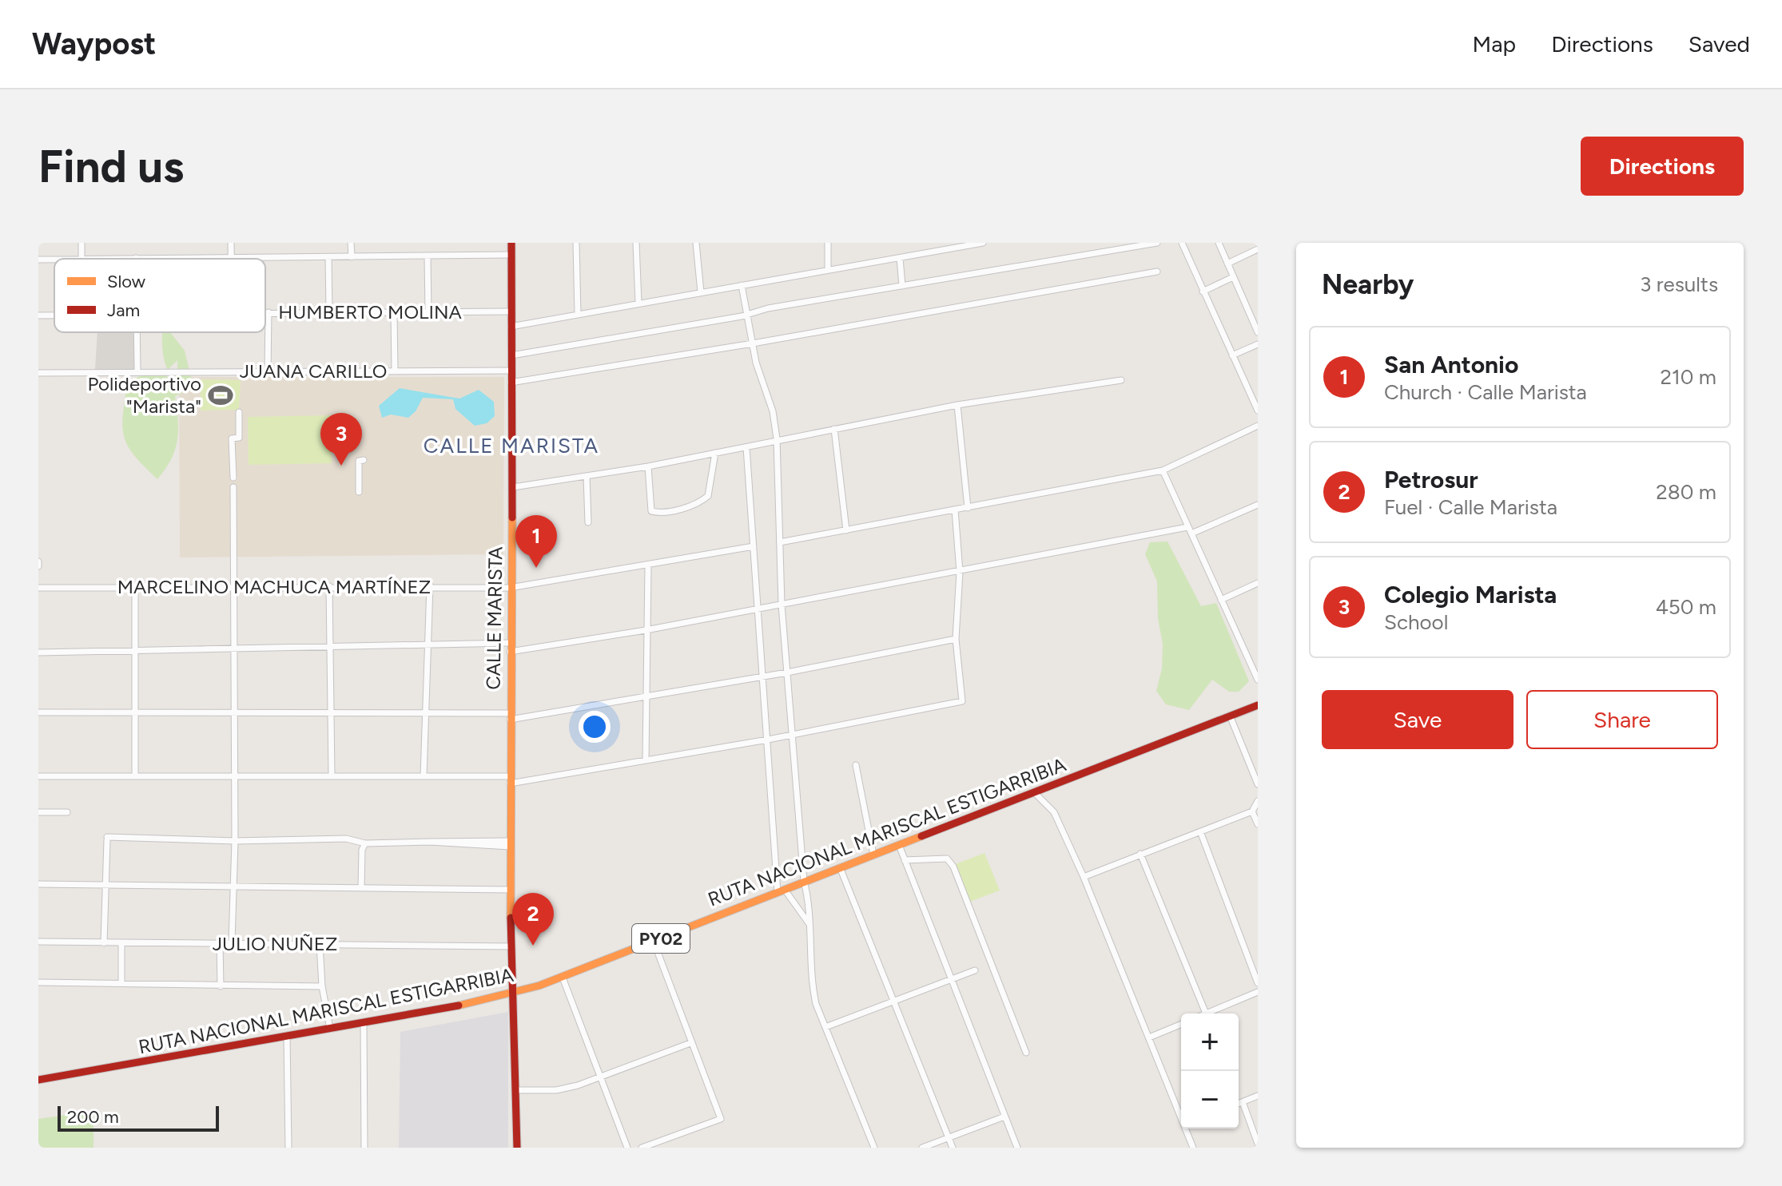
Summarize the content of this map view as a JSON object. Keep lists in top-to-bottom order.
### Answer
{
  "streets": {
    "main road": ["CALLE MARISTA", "RUTA NACIONAL MARISCAL ESTIGARRIBIA", "PY02"],
    "street": [
      "HUMBERTO MOLINA",
      "JUANA CARILLO",
      "MARCELINO MACHUCA MARTÍNEZ",
      "JULIO NUÑEZ"
    ]
  },
  "crossings": [
    ["HUMBERTO MOLINA", "CALLE MARISTA"],
    ["JUANA CARILLO", "CALLE MARISTA"],
    ["MARCELINO MACHUCA MARTÍNEZ", "CALLE MARISTA"],
    ["CALLE MARISTA", "RUTA NACIONAL MARISCAL ESTIGARRIBIA"],
    ["CALLE MARISTA", "JULIO NUÑEZ"]
  ],
  "districts": ["CALLE MARISTA"],
  "places": {
    "sports": ["Polideportivo \"Marista\""]
  },
  "legend": ["Slow", "Jam"],
  "scale_bar": "200 m",
  "page": {
    "header": "Waypost",
    "nav": ["Map", "Directions", "Saved"],
    "buttons": [
      "Directions",
      ["Save", "Share"]
    ],
    "title": "Find us",
    "heading": ["Nearby", "3 results"],
    "list": [
      {
        "mark": "1",
        "name": "San Antonio",
        "note": "Church · Calle Marista",
        "value": "210 m"
      },
      {
        "mark": "2",
        "name": "Petrosur",
        "note": "Fuel · Calle Marista",
        "value": "280 m"
      },
      {
        "mark": "3",
        "name": "Colegio Marista",
        "note": "School",
        "value": "450 m"
      }
    ],
    "pins": ["3", "1", "2"],
    "map_buttons": ["+", "−"],
    "scale": "200 m"
  }
}
